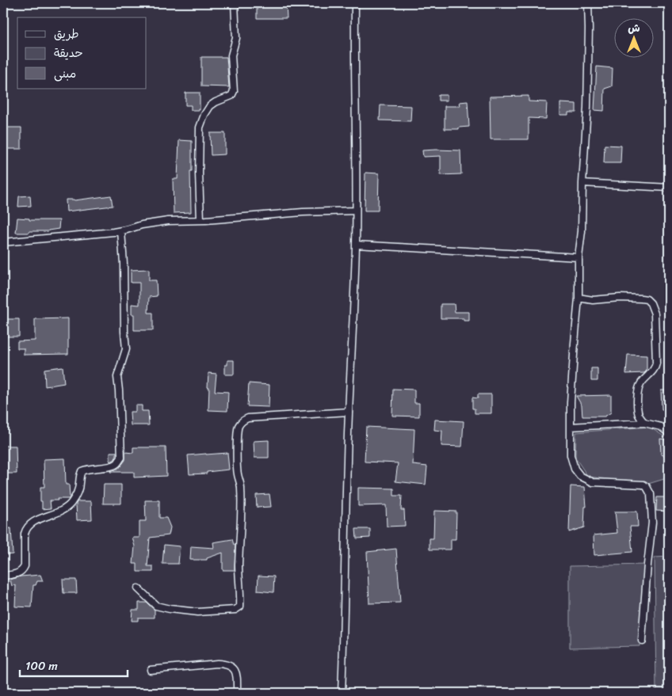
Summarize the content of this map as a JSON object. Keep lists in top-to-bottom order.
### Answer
{
  "legend": ["طريق", "حديقة", "مبنى"],
  "scale_bar": "100 m",
  "north": "top"
}
